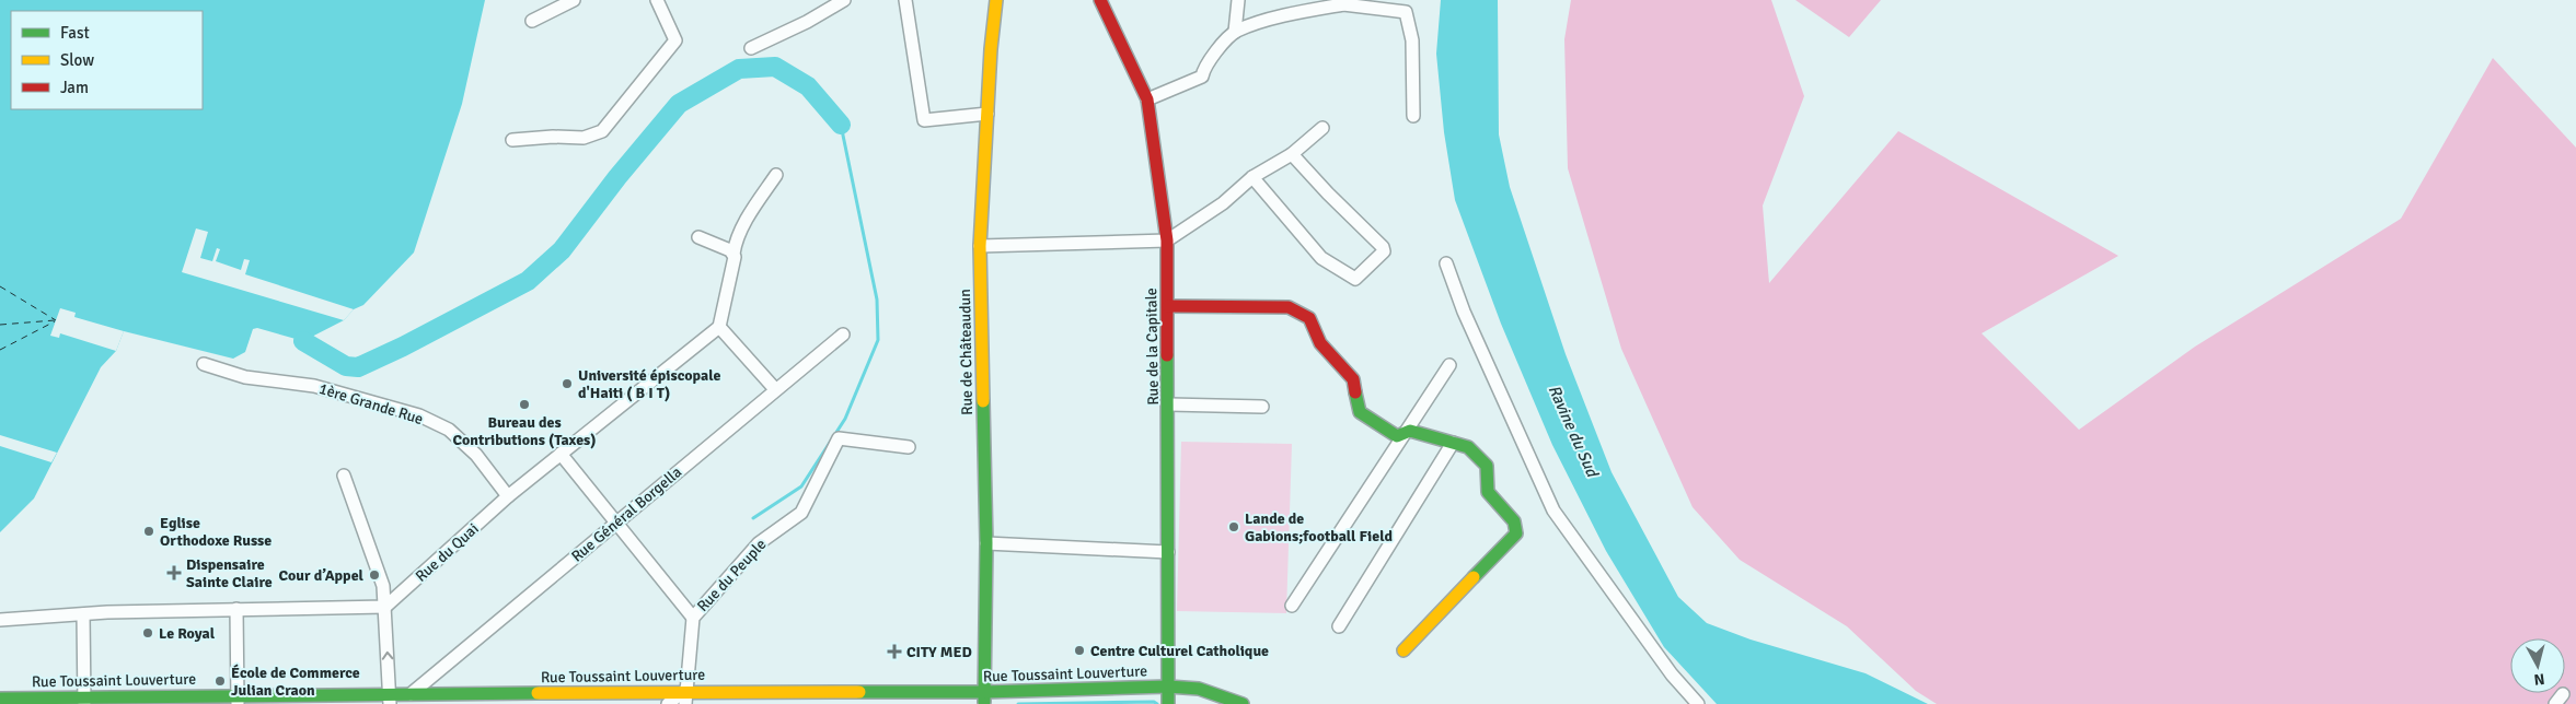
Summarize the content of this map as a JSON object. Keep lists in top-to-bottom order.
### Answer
{
  "streets": {
    "street": [
      "Rue de la Capitale",
      "Rue de Châteaudun",
      "1ère Grande Rue",
      "Rue Général Borgella",
      "Rue du Quai",
      "Rue du Peuple",
      "Rue Toussaint Louverture"
    ]
  },
  "crossings": [
    ["Rue de la Capitale", "Rue Toussaint Louverture"],
    ["Rue de Châteaudun", "Rue Toussaint Louverture"],
    ["1ère Grande Rue", "Rue du Quai"],
    ["Rue Général Borgella", "Rue Toussaint Louverture"],
    ["Rue du Peuple", "Rue Toussaint Louverture"]
  ],
  "water": ["Ravine du Sud"],
  "places": {
    "other": [
      "Université épiscopale d'Haiti ( B I T)",
      "Bureau des Contributions (Taxes)",
      "Lande de Gabions;football Field",
      "Eglise Orthodoxe Russe",
      "Cour d’Appel",
      "Le Royal",
      "Centre Culturel Catholique",
      "École de Commerce Julian Craon"
    ],
    "health": ["Dispensaire Sainte Claire", "CITY MED"]
  },
  "legend": ["Fast", "Slow", "Jam"],
  "north": "bottom"
}
